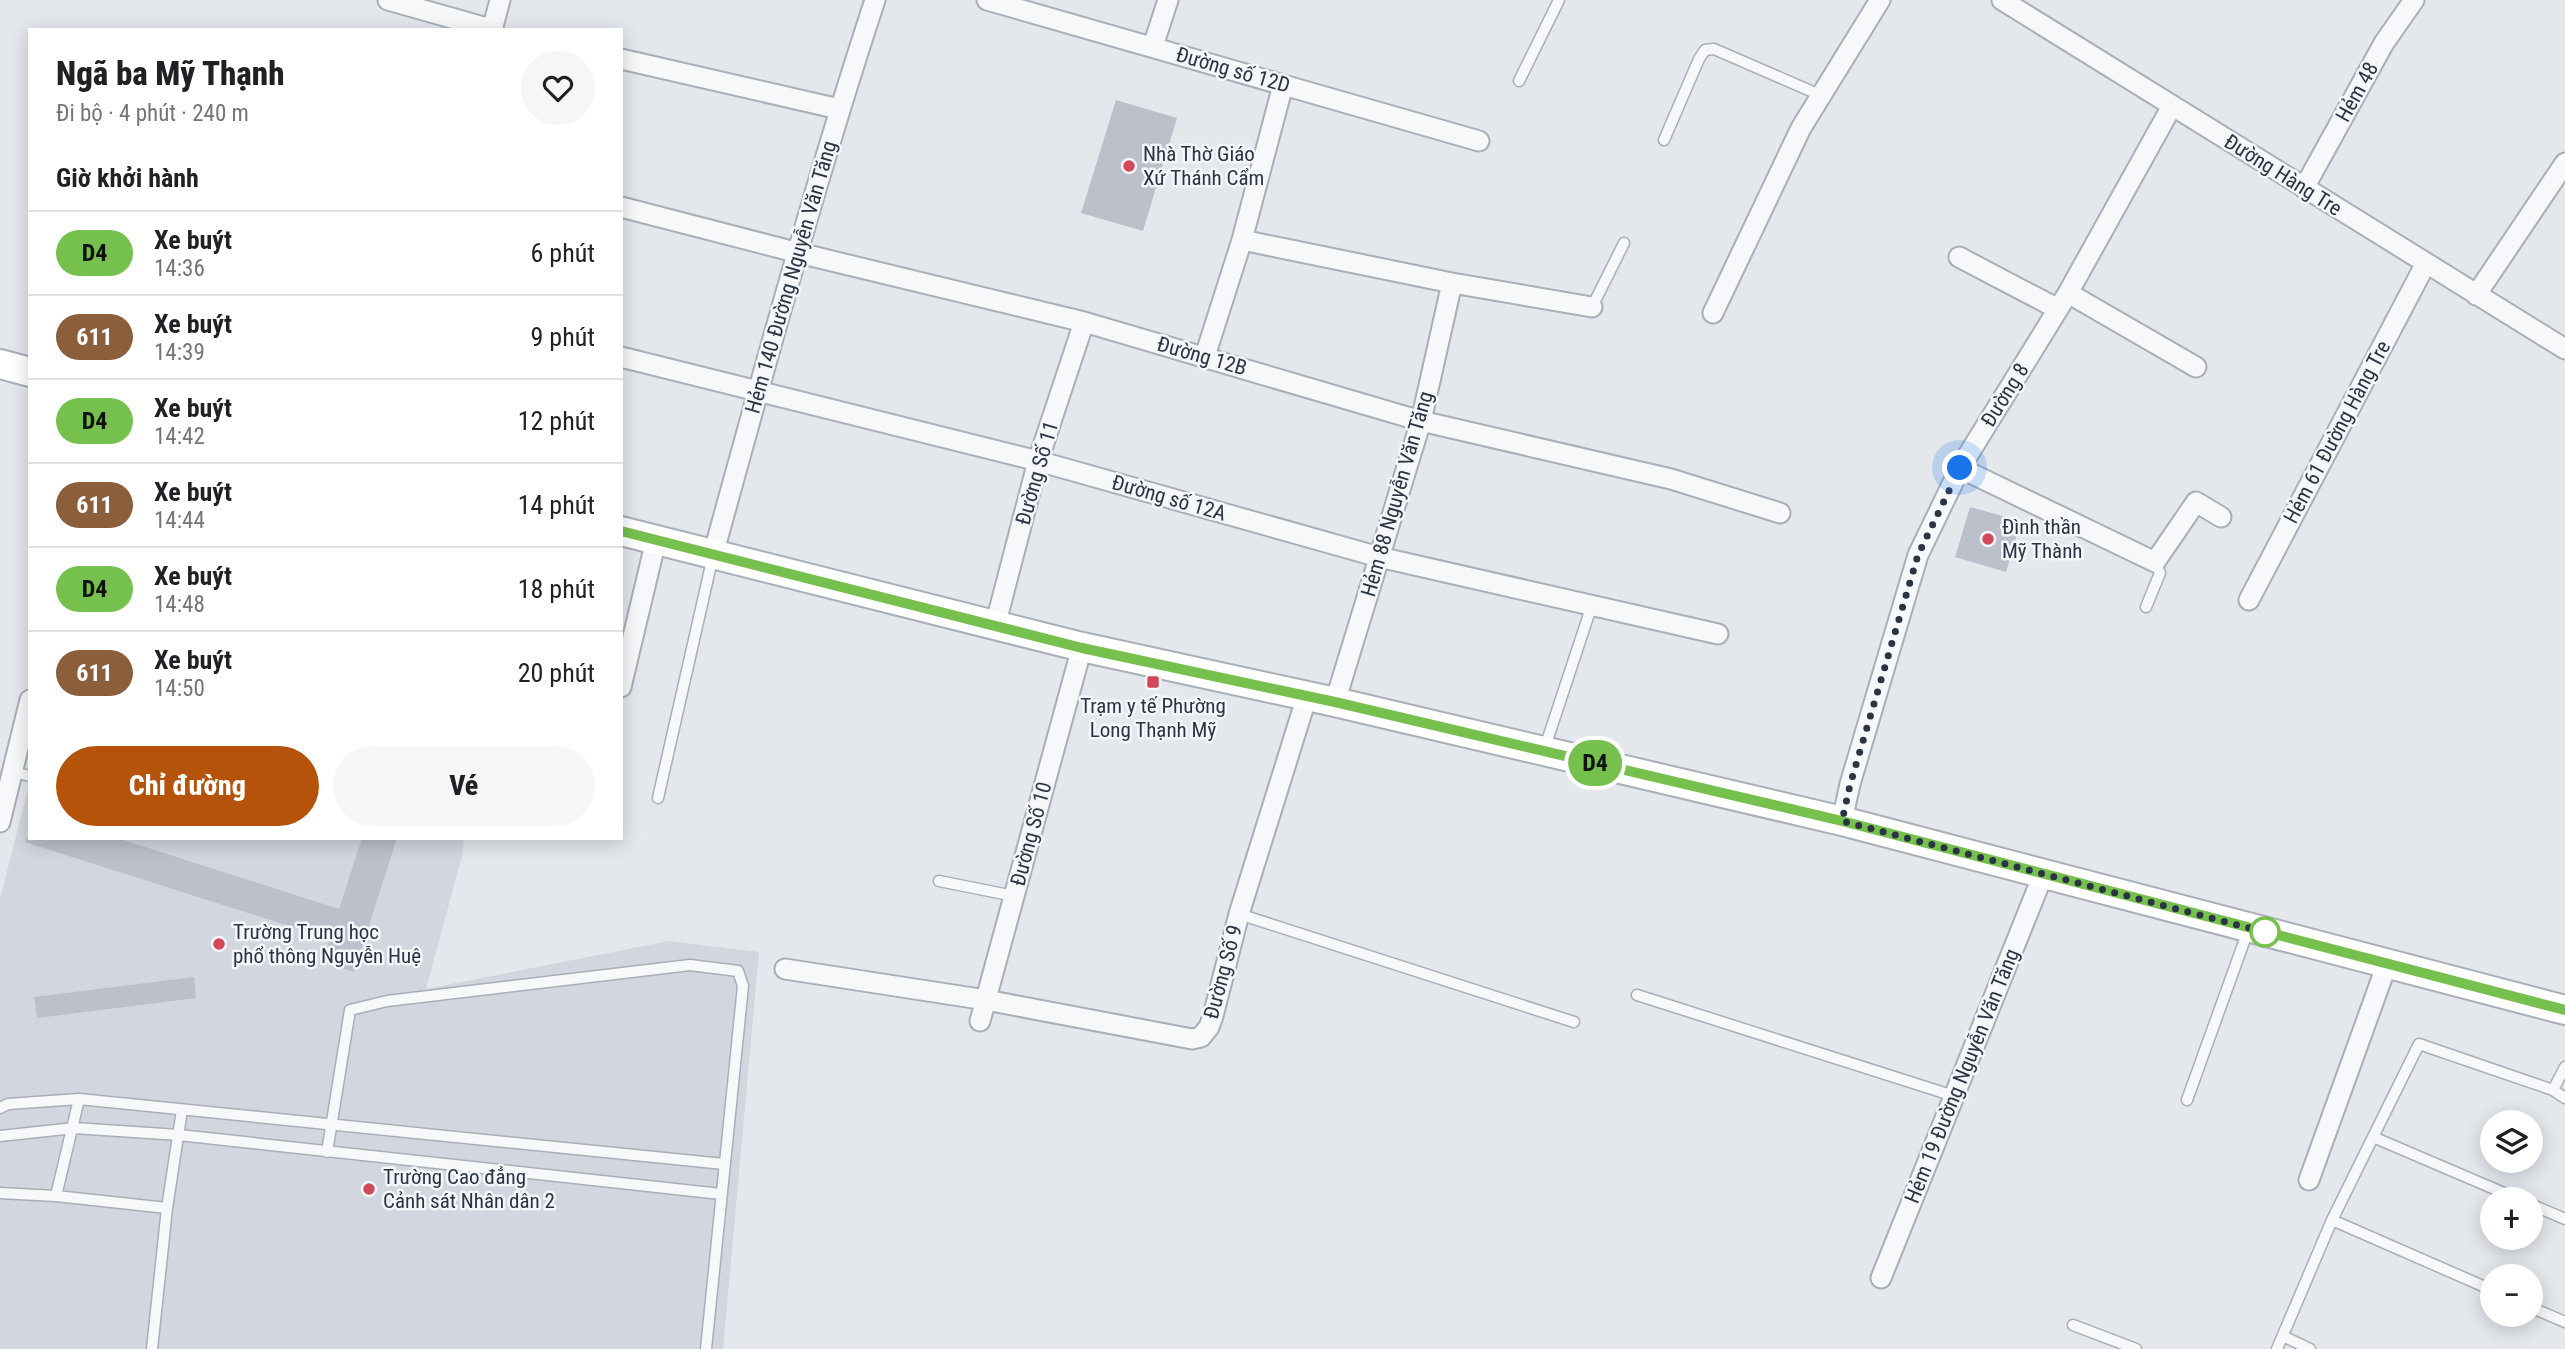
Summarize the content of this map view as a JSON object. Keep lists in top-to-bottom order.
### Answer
{
  "streets": {
    "street": [
      "Đường số 12D",
      "Hẻm 48",
      "Đường Hàng Tre",
      "Hẻm 140 Đường Nguyễn Văn Tăng",
      "Đường 12B",
      "Đường 8",
      "Hẻm 61 Đường Hàng Tre",
      "Đường Số 11",
      "Hẻm 88 Nguyễn Văn Tăng",
      "Đường số 12A",
      "Đường Số 10",
      "Đường Số 9",
      "Hẻm 19 Đường Nguyễn Văn Tăng"
    ]
  },
  "crossings": [
    ["Hẻm 48", "Đường Hàng Tre"],
    ["Đường Hàng Tre", "Đường 8"],
    ["Đường Hàng Tre", "Hẻm 61 Đường Hàng Tre"],
    ["Hẻm 140 Đường Nguyễn Văn Tăng", "Đường 12B"],
    ["Hẻm 140 Đường Nguyễn Văn Tăng", "Đường số 12A"],
    ["Đường 12B", "Đường Số 11"],
    ["Đường 12B", "Hẻm 88 Nguyễn Văn Tăng"],
    ["Đường Số 11", "Đường số 12A"],
    ["Hẻm 88 Nguyễn Văn Tăng", "Đường số 12A"],
    ["Đường Số 10", "Đường Số 9"]
  ],
  "places": {
    "other": [
      "Nhà Thờ Giáo Xứ Thánh Cẩm",
      "Đình thần Mỹ Thành",
      "Trường Trung học phổ thông Nguyễn Huệ",
      "Trường Cao đẳng Cảnh sát Nhân dân 2"
    ],
    "transit": ["Trạm y tế Phường Long Thạnh Mỹ"]
  },
  "lines": ["bus line D4"],
  "page": {
    "on_map": "D4",
    "heading": [
      ["Ngã ba Mỹ Thạnh", "Đi bộ · 4 phút · 240 m"],
      "Giờ khởi hành"
    ],
    "list": [
      {
        "mark": "D4",
        "name": "Xe buýt",
        "note": "14:36",
        "value": "6 phút"
      },
      {
        "mark": "611",
        "name": "Xe buýt",
        "note": "14:39",
        "value": "9 phút"
      },
      {
        "mark": "D4",
        "name": "Xe buýt",
        "note": "14:42",
        "value": "12 phút"
      },
      {
        "mark": "611",
        "name": "Xe buýt",
        "note": "14:44",
        "value": "14 phút"
      },
      {
        "mark": "D4",
        "name": "Xe buýt",
        "note": "14:48",
        "value": "18 phút"
      },
      {
        "mark": "611",
        "name": "Xe buýt",
        "note": "14:50",
        "value": "20 phút"
      }
    ],
    "buttons": ["Chỉ đường", "Vé"],
    "map_buttons": ["+", "−"]
  }
}
